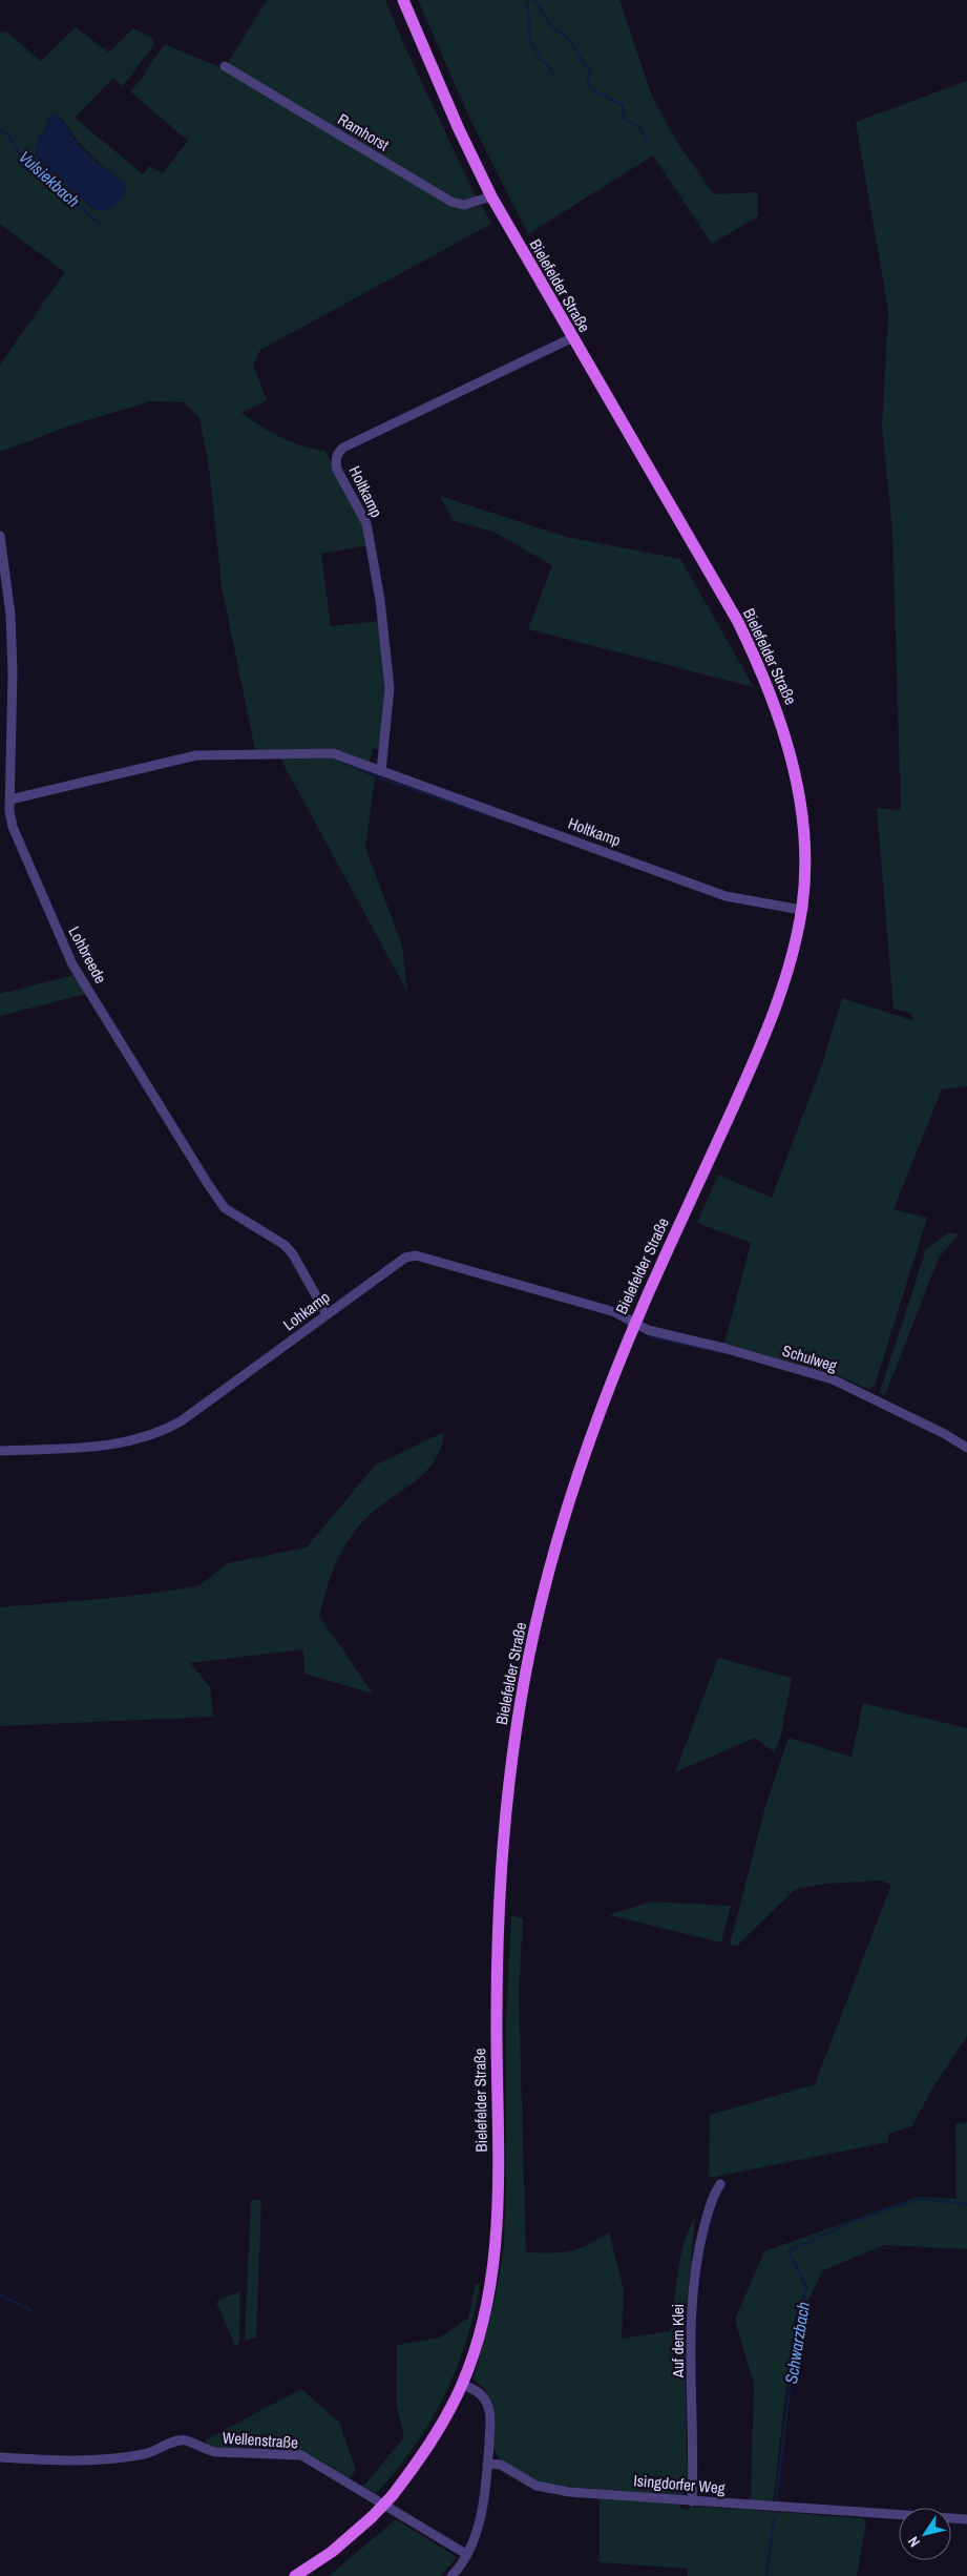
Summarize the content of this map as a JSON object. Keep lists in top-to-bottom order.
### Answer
{
  "streets": {
    "main road": ["Bielefelder Straße"],
    "street": [
      "Ramhorst",
      "Holtkamp",
      "Lohbreede",
      "Lohkamp",
      "Schulweg",
      "Auf dem Klei",
      "Wellenstraße",
      "Isingdorfer Weg"
    ]
  },
  "crossings": [
    ["Ramhorst", "Bielefelder Straße"],
    ["Bielefelder Straße", "Holtkamp"],
    ["Bielefelder Straße", "Lohkamp"],
    ["Bielefelder Straße", "Schulweg"],
    ["Holtkamp", "Lohbreede"],
    ["Lohbreede", "Lohkamp"],
    ["Lohkamp", "Schulweg"],
    ["Auf dem Klei", "Isingdorfer Weg"]
  ],
  "water": ["Vulsiekbach", "Schwarzbach"],
  "north": "bottom left"
}
